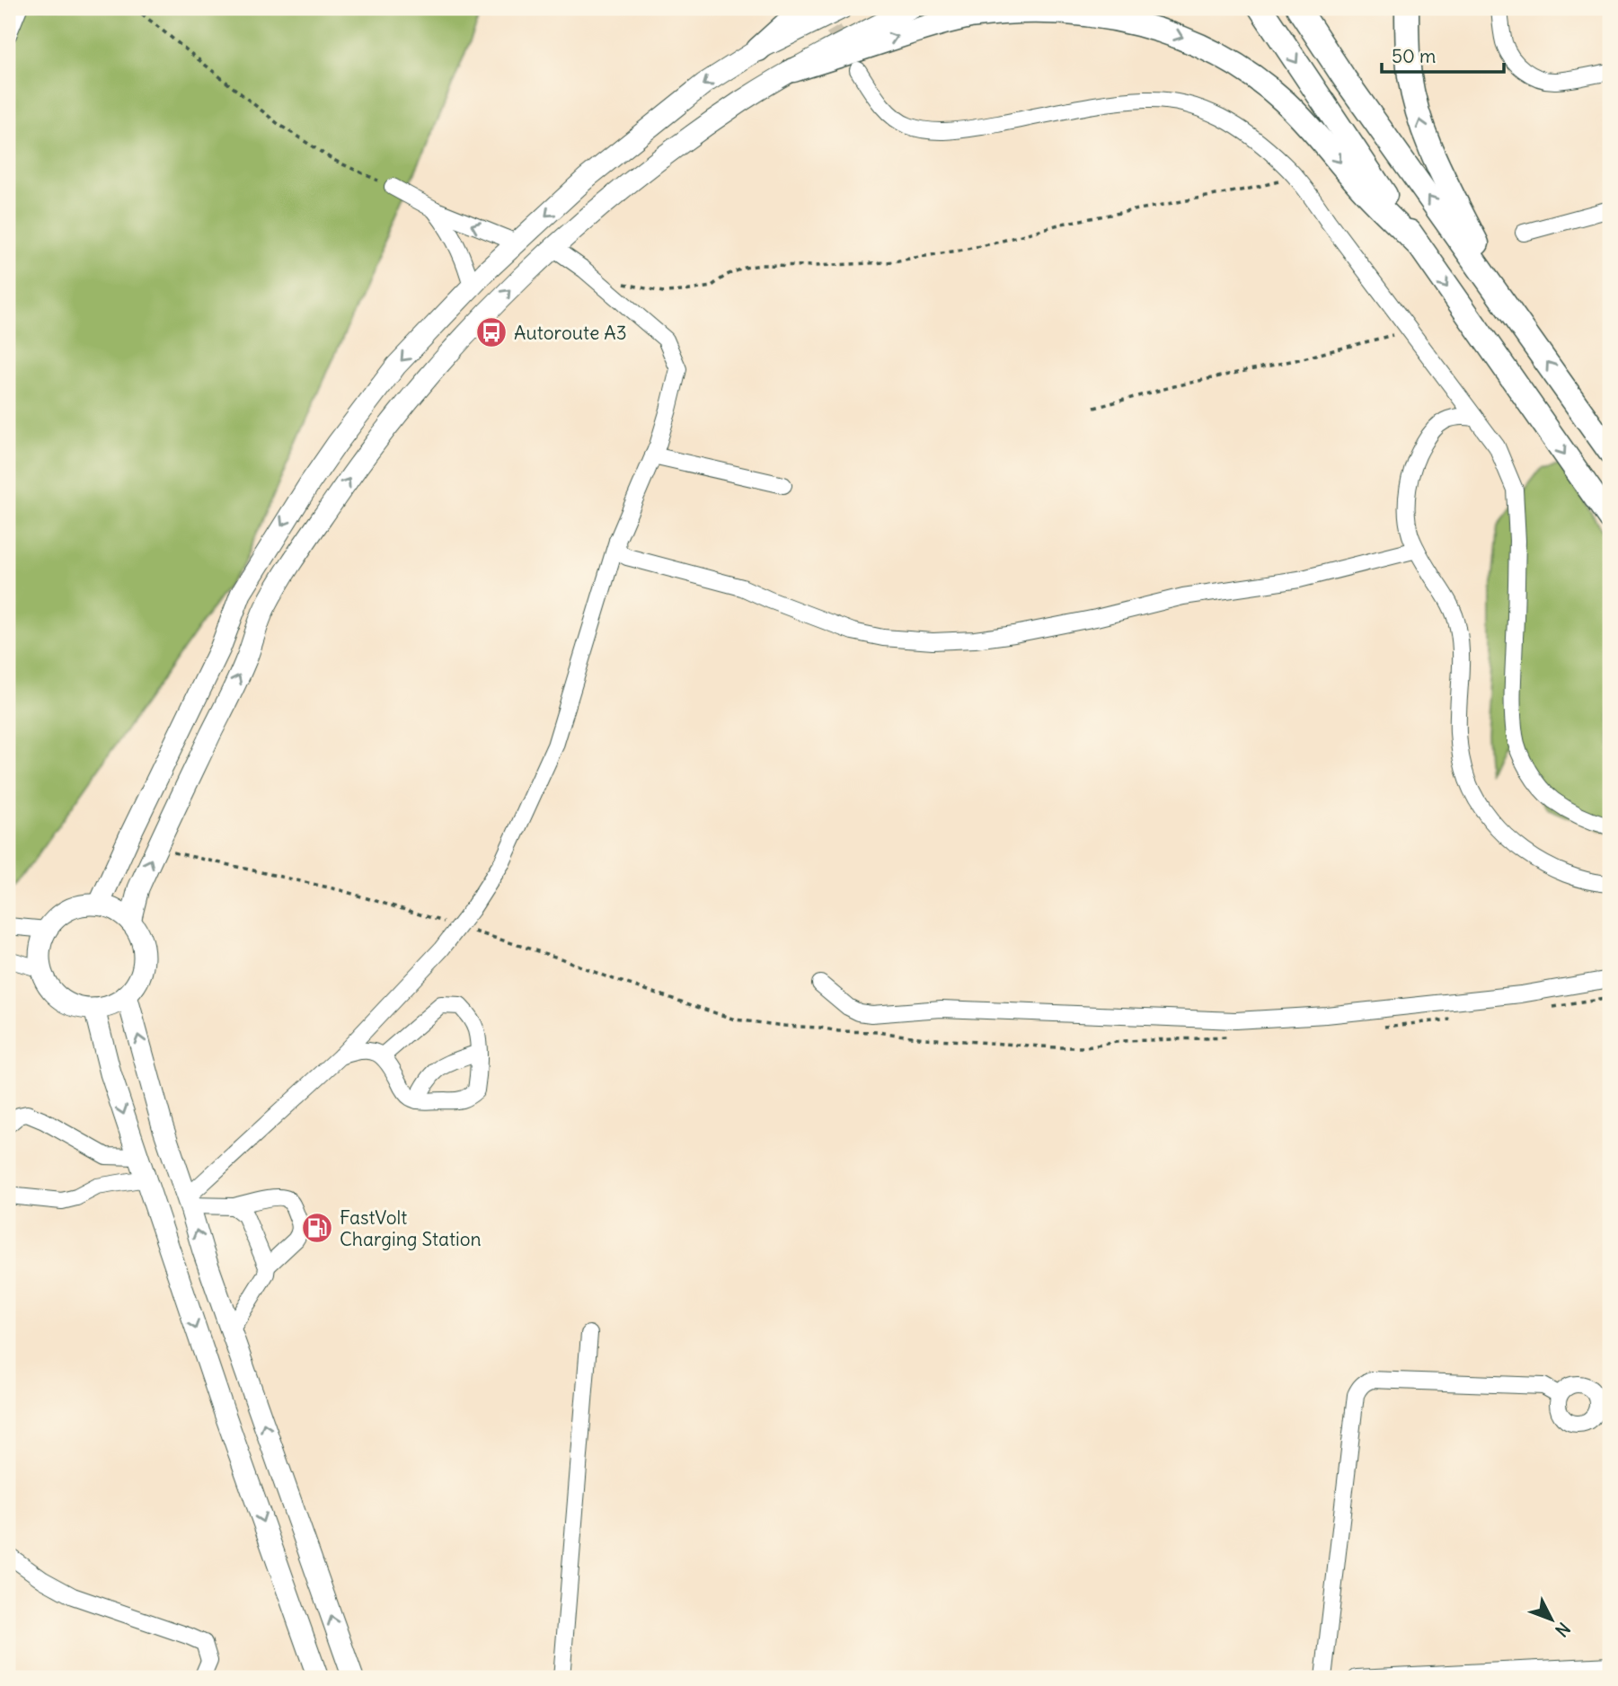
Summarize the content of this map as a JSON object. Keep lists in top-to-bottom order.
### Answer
{
  "places": {
    "bus stop": ["Autoroute A3"],
    "fuel station": ["FastVolt Charging Station"]
  },
  "scale_bar": "50 m",
  "north": "bottom right"
}
